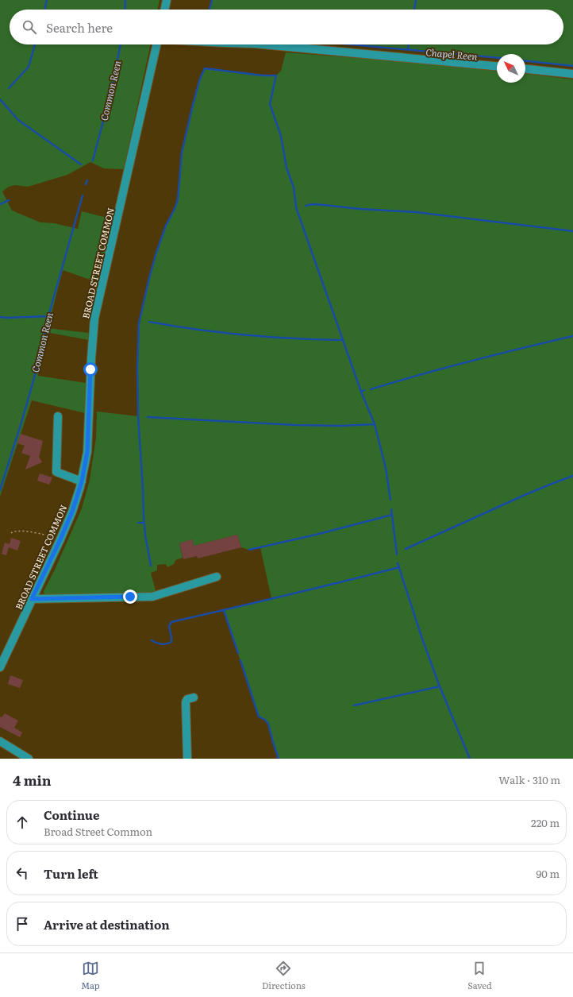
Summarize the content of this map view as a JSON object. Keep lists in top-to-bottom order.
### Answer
{
  "streets": {
    "street": ["BROAD STREET COMMON"]
  },
  "water": ["Chapel Reen", "Common Reen"],
  "north": "top left",
  "page": {
    "search": "Search here",
    "heading": ["4 min", "Walk · 310 m"],
    "list": [
      ["Continue", "Broad Street Common", "220 m"],
      ["Turn left", "90 m"],
      "Arrive at destination"
    ],
    "nav": ["Map", "Directions", "Saved"]
  }
}
